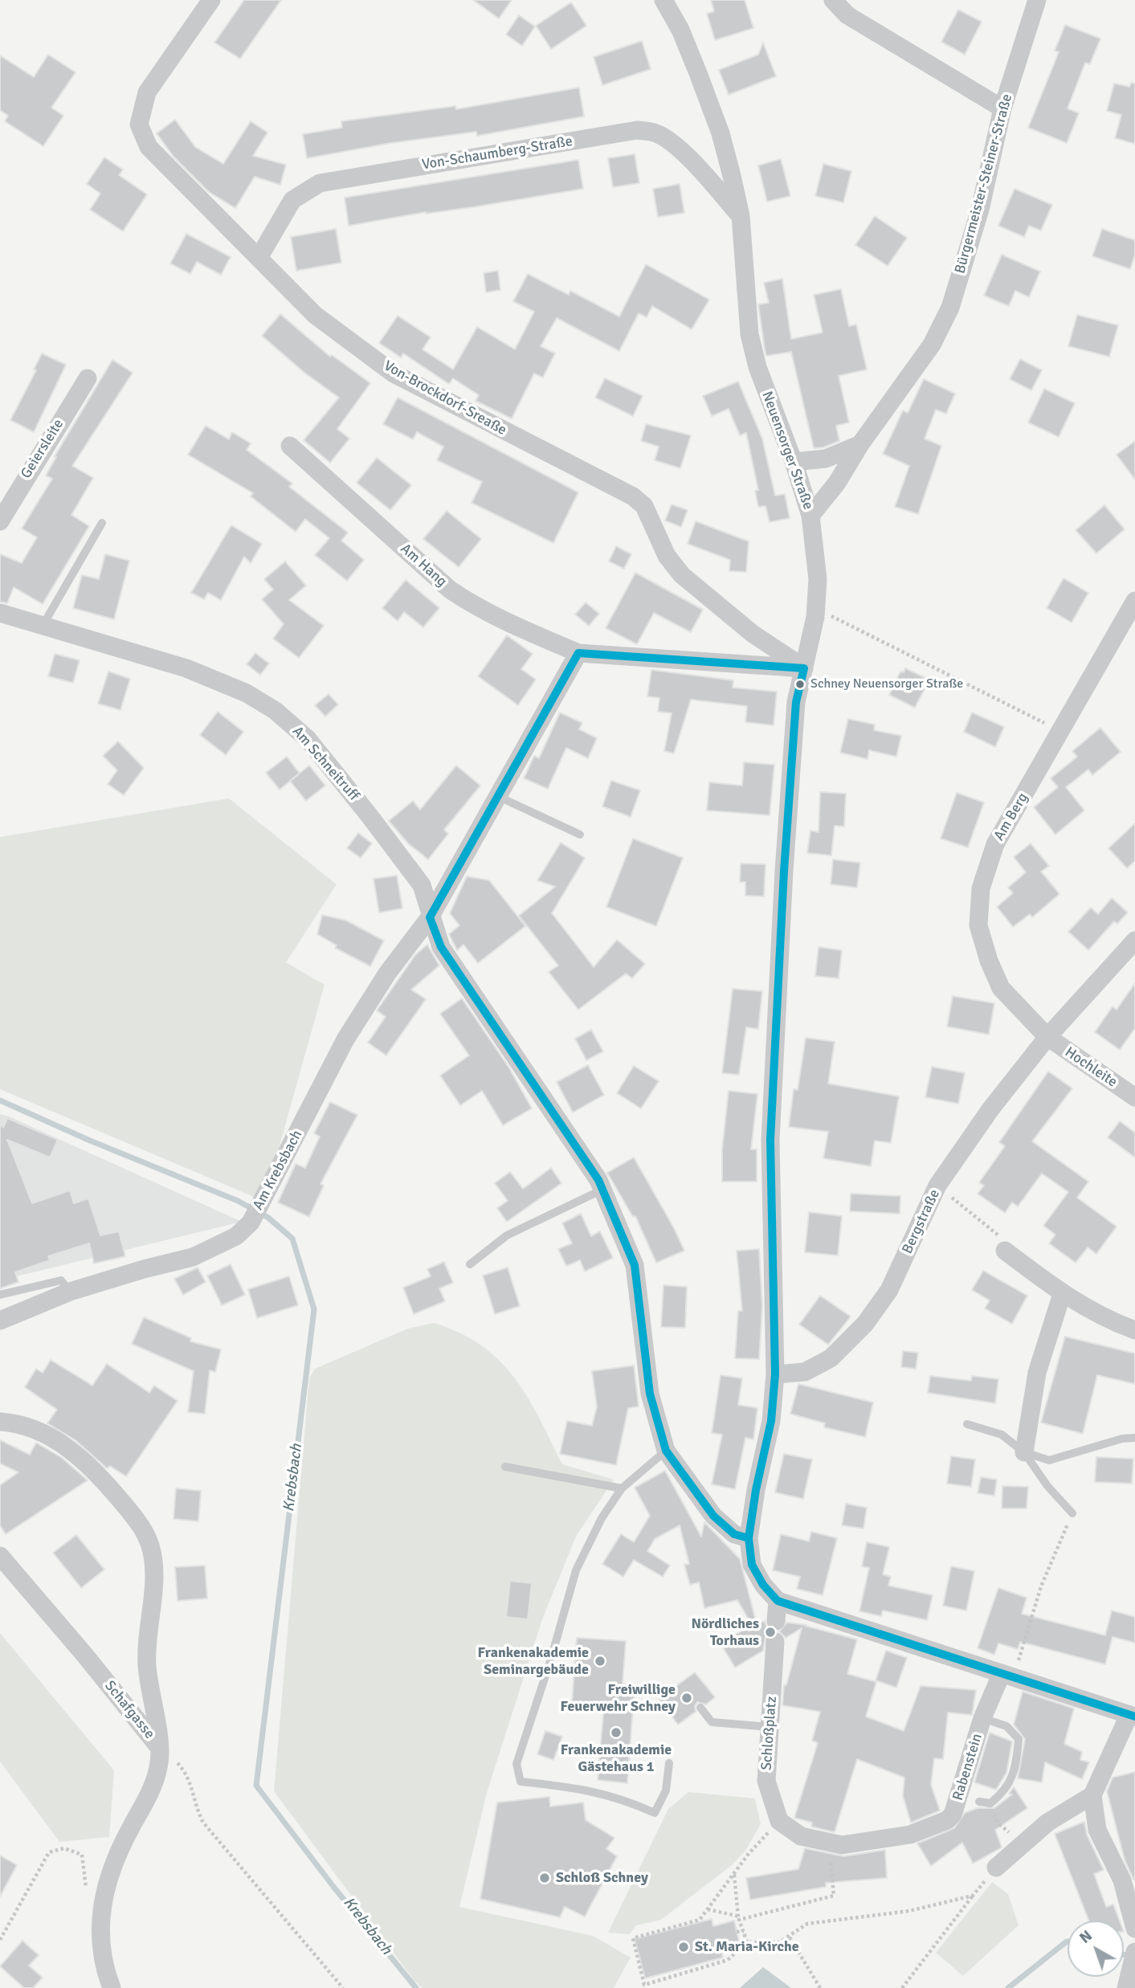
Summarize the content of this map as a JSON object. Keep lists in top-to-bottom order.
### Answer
{
  "streets": {
    "street": [
      "Von-Schaumberg-Straße",
      "Bürgermeister-Steiner-Straße",
      "Von-Brockdorf-Sreaße",
      "Geiersleite",
      "Neuensorger Straße",
      "Am Hang",
      "Am Schneitruff",
      "Am Berg",
      "Hochleite",
      "Am Krebsbach",
      "Bergstraße",
      "Schafgasse",
      "Schloßplatz",
      "Rabenstein"
    ]
  },
  "crossings": [
    ["Von-Schaumberg-Straße", "Von-Brockdorf-Sreaße"],
    ["Von-Schaumberg-Straße", "Neuensorger Straße"],
    ["Bürgermeister-Steiner-Straße", "Neuensorger Straße"],
    ["Von-Brockdorf-Sreaße", "Neuensorger Straße"],
    ["Von-Brockdorf-Sreaße", "Am Hang"],
    ["Neuensorger Straße", "Am Hang"],
    ["Neuensorger Straße", "Bergstraße"],
    ["Am Hang", "Am Krebsbach"],
    ["Am Schneitruff", "Am Krebsbach"],
    ["Am Berg", "Hochleite"],
    ["Am Berg", "Bergstraße"],
    ["Hochleite", "Bergstraße"]
  ],
  "water": ["Krebsbach"],
  "places": [
    "Schney Neuensorger Straße",
    "Nördliches Torhaus",
    "Frankenakademie Seminargebäude",
    "Freiwillige Feuerwehr Schney",
    "Frankenakademie Gästehaus 1",
    "Schloß Schney",
    "St. Maria-Kirche"
  ],
  "north": "top left"
}
